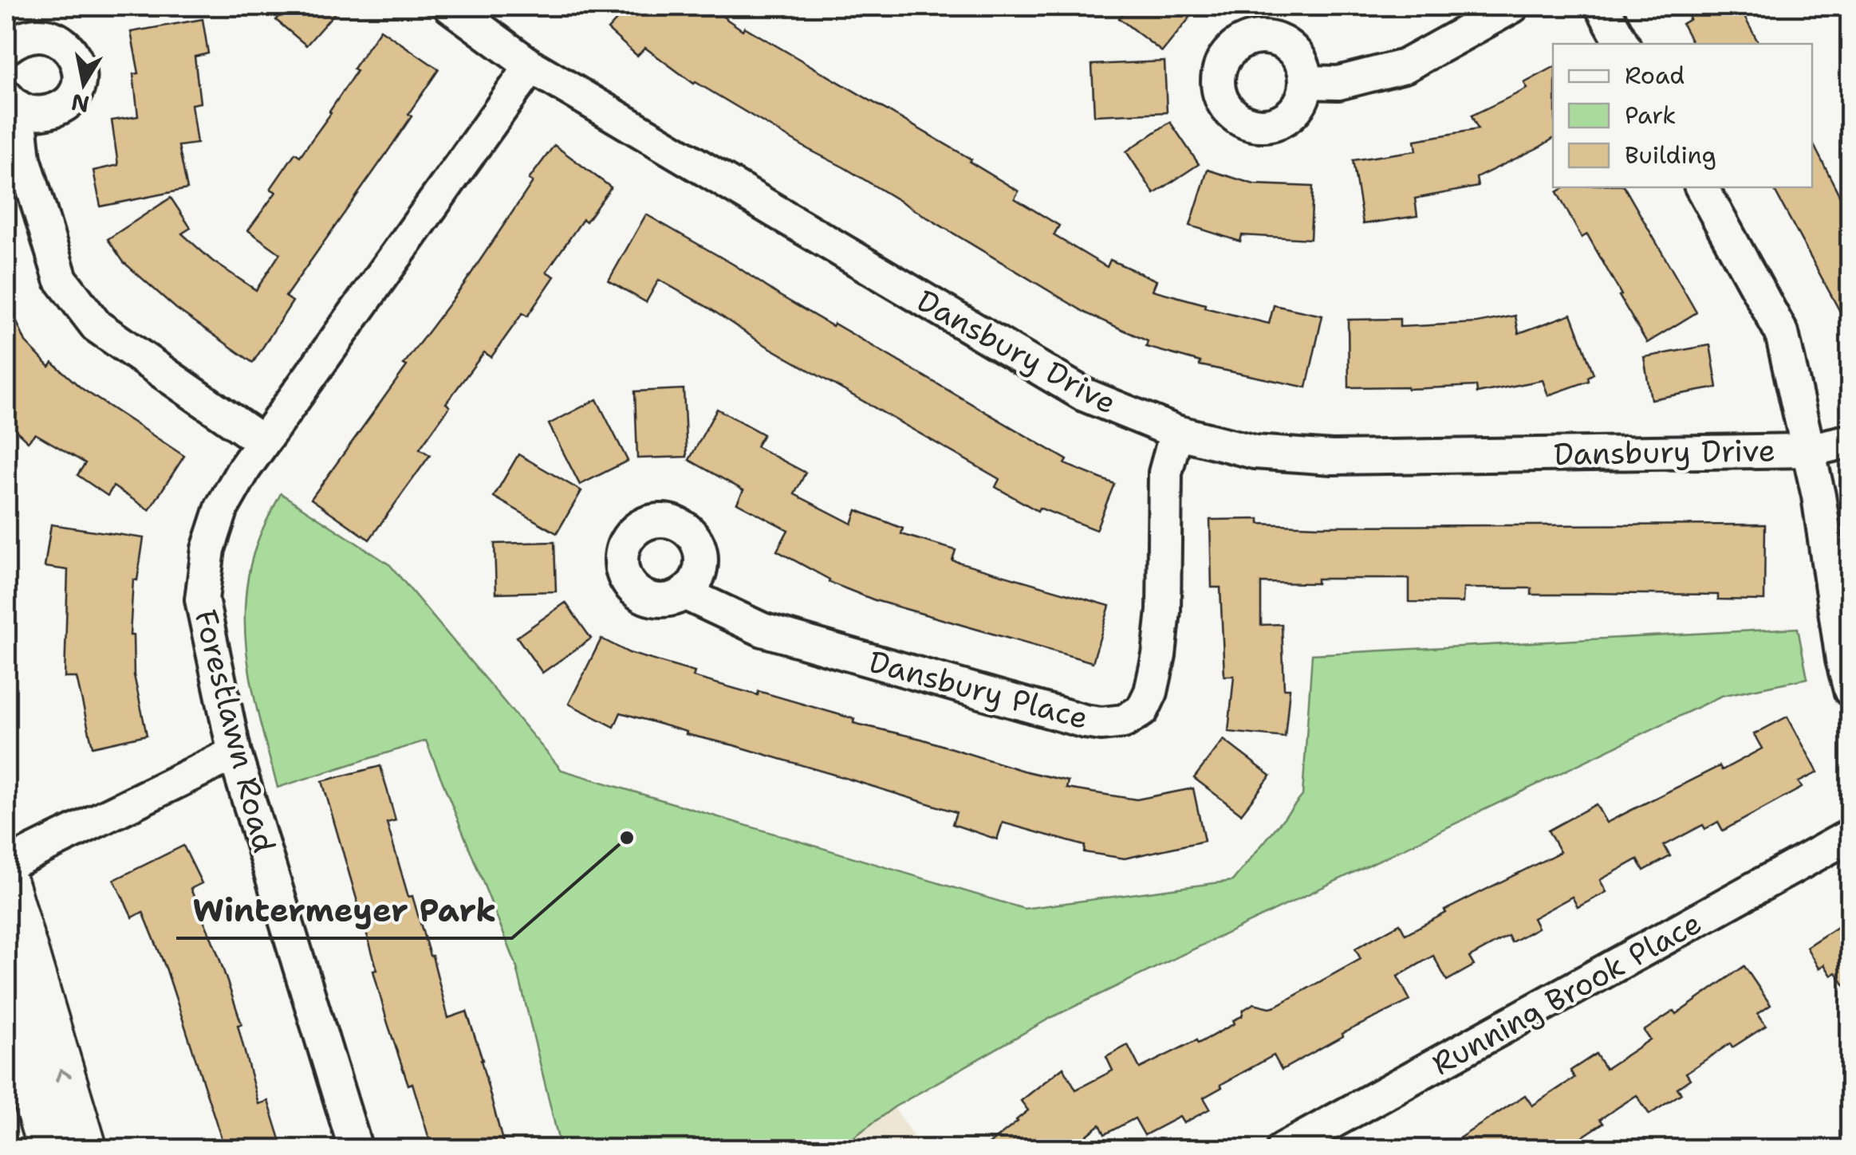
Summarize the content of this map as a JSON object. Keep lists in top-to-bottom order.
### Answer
{
  "streets": {
    "street": [
      "Dansbury Drive",
      "Dansbury Place",
      "Forestlawn Road",
      "Running Brook Place"
    ]
  },
  "crossings": [
    ["Dansbury Drive", "Dansbury Place"],
    ["Dansbury Drive", "Forestlawn Road"]
  ],
  "places": ["Wintermeyer Park"],
  "legend": ["Road", "Park", "Building"],
  "north": "bottom"
}
